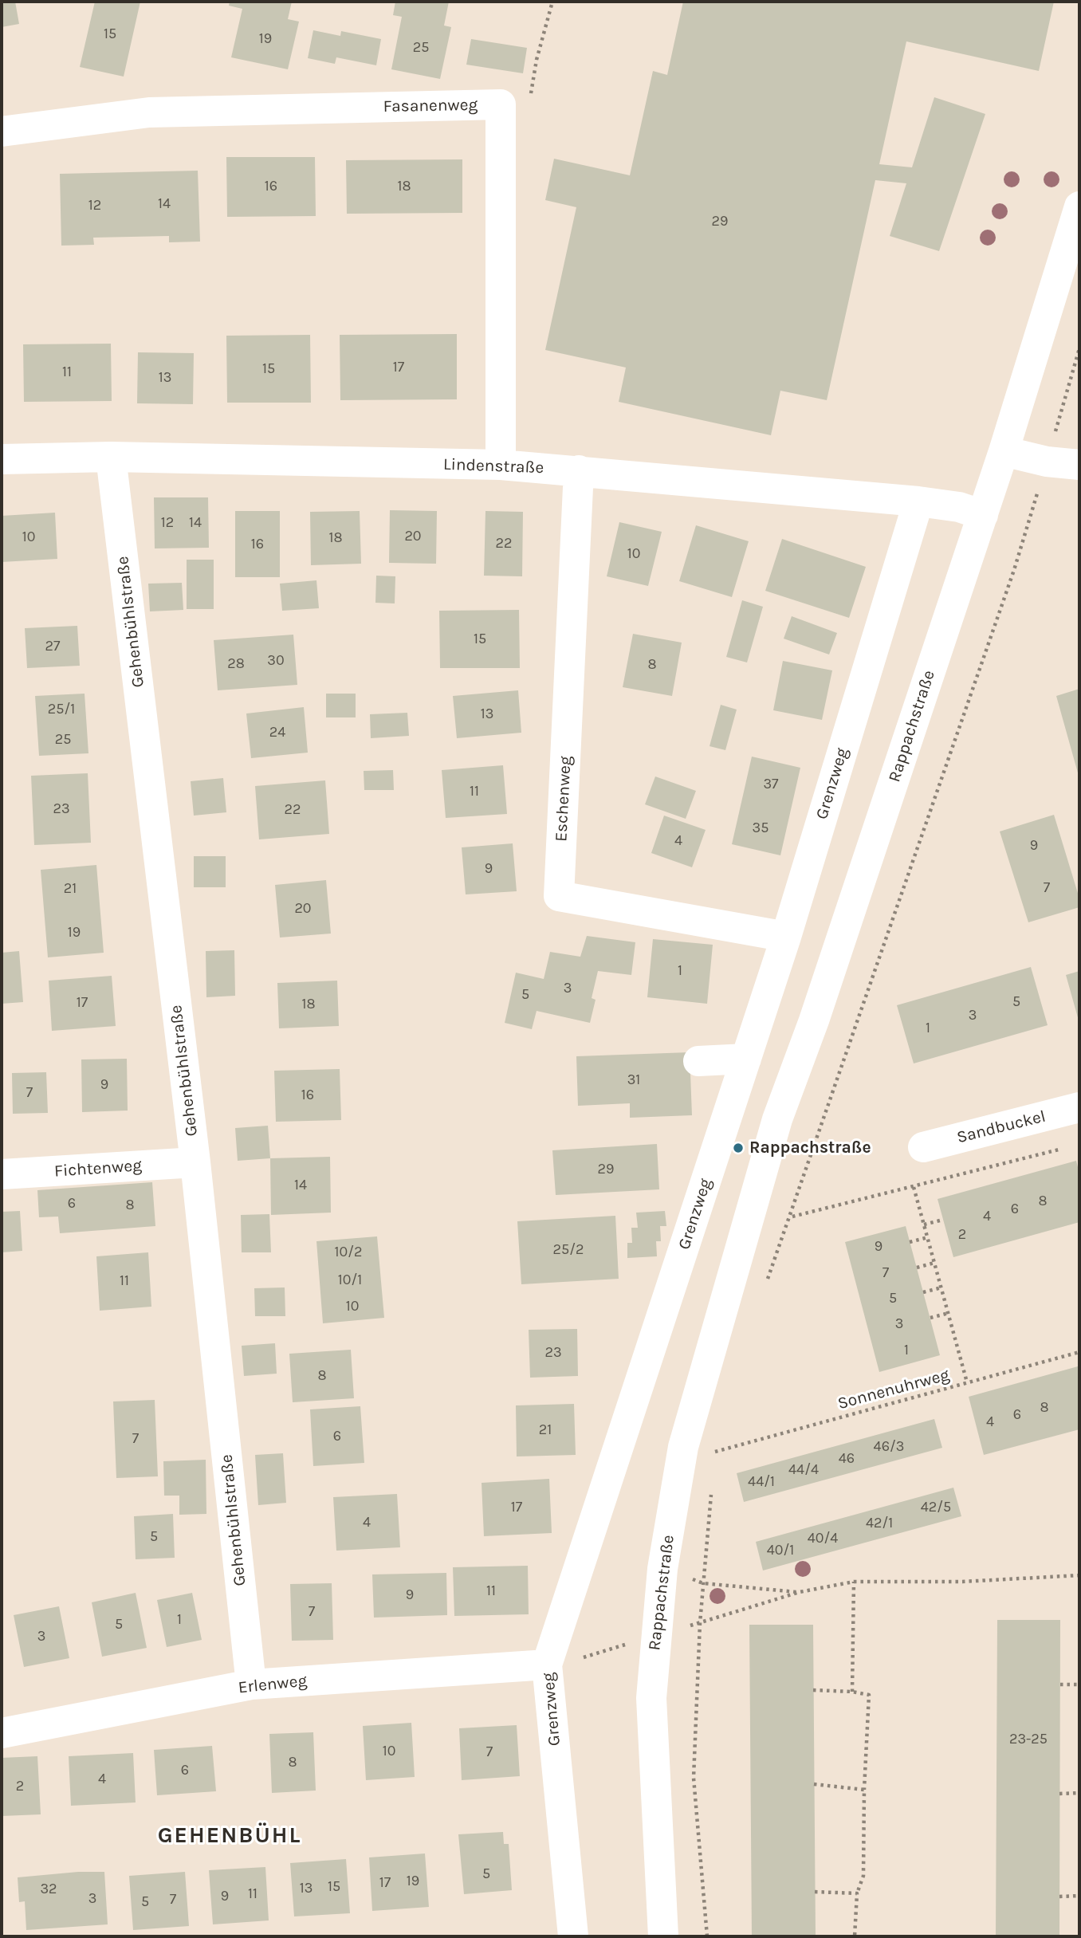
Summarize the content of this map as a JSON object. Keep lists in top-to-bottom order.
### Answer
{
  "streets": {
    "street": [
      "Fasanenweg",
      "Lindenstraße",
      "Gehenbühlstraße",
      "Rappachstraße",
      "Grenzweg",
      "Eschenweg",
      "Sandbuckel",
      "Fichtenweg",
      "Erlenweg"
    ],
    "path": ["Sonnenuhrweg"]
  },
  "crossings": [
    ["Fasanenweg", "Lindenstraße"],
    ["Lindenstraße", "Gehenbühlstraße"],
    ["Lindenstraße", "Rappachstraße"],
    ["Lindenstraße", "Grenzweg"],
    ["Lindenstraße", "Eschenweg"],
    ["Gehenbühlstraße", "Fichtenweg"],
    ["Gehenbühlstraße", "Erlenweg"],
    ["Grenzweg", "Eschenweg"],
    ["Grenzweg", "Erlenweg"]
  ],
  "districts": ["GEHENBÜHL"],
  "places": ["Rappachstraße"],
  "house_numbers": [
    "15",
    "19",
    "25",
    "16",
    "18",
    "14",
    "12",
    "29",
    "17",
    "15",
    "11",
    "13",
    "12",
    "14",
    "20",
    "10",
    "18",
    "22",
    "16",
    "10",
    "15",
    "27",
    "30",
    "28",
    "8",
    "25/1",
    "13",
    "24",
    "25",
    "37",
    "11",
    "23",
    "22",
    "35",
    "4",
    "9",
    "9",
    "7",
    "21",
    "20",
    "19",
    "1",
    "3",
    "5",
    "5",
    "17",
    "18",
    "3",
    "1",
    "31",
    "9",
    "7",
    "16",
    "29",
    "14",
    "8",
    "6",
    "8",
    "6",
    "4",
    "2",
    "9",
    "25/2",
    "10/2",
    "7",
    "10/1",
    "11",
    "5",
    "10",
    "3",
    "1",
    "23",
    "8",
    "8",
    "6",
    "4",
    "21",
    "6",
    "7",
    "46/3",
    "46",
    "44/4",
    "44/1",
    "17",
    "42/5",
    "4",
    "42/1",
    "5",
    "40/4",
    "40/1",
    "11",
    "9",
    "7",
    "1",
    "5",
    "3",
    "23-25",
    "10",
    "7",
    "8",
    "6",
    "4",
    "2",
    "5",
    "19",
    "17",
    "15",
    "13",
    "32",
    "11",
    "9",
    "3",
    "7",
    "5"
  ]
}
